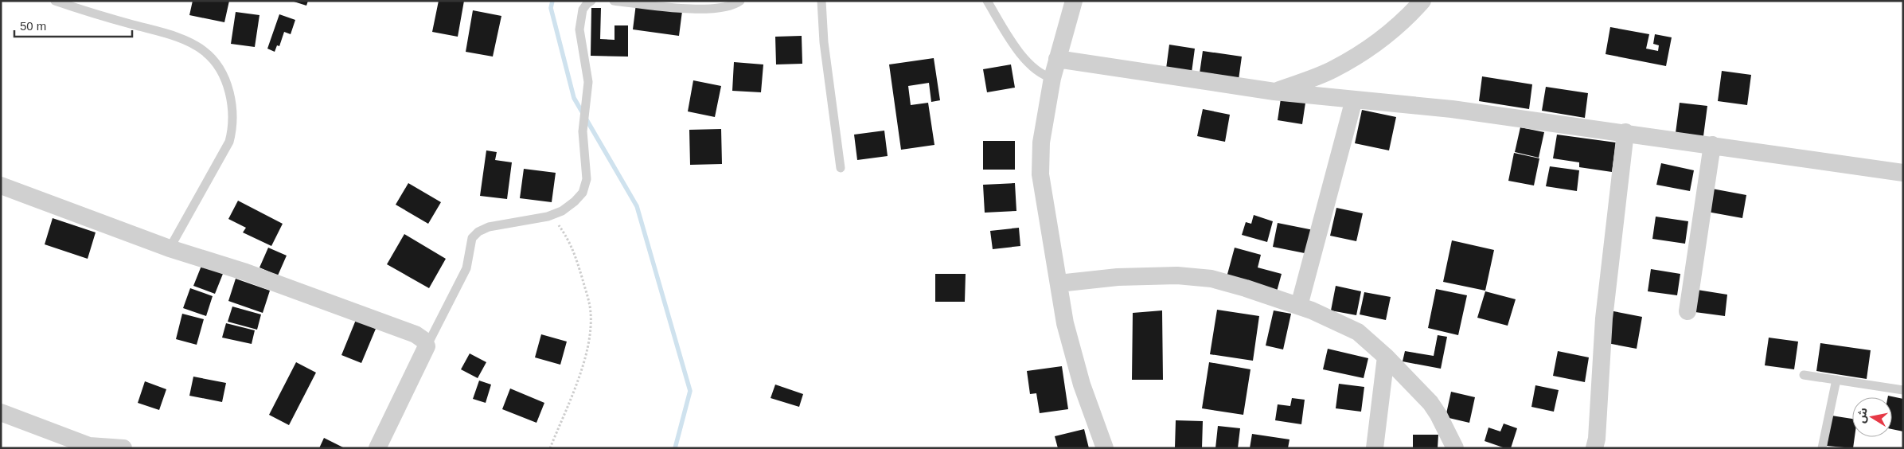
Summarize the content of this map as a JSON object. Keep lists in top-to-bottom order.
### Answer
{
  "scale_bar": "50 m",
  "north": "left"
}
